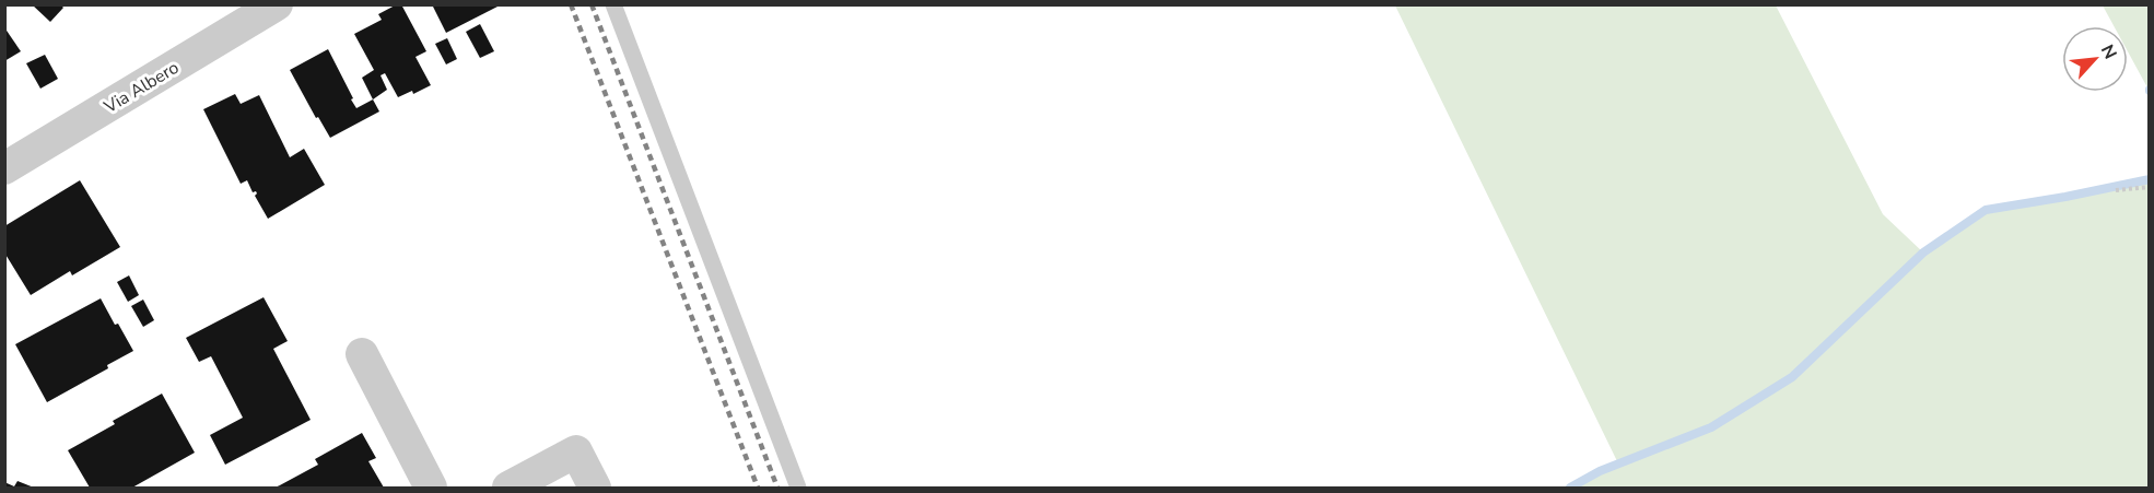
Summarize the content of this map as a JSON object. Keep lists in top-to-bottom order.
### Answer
{
  "streets": {
    "street": ["Via Albero"]
  },
  "north": "top right"
}
